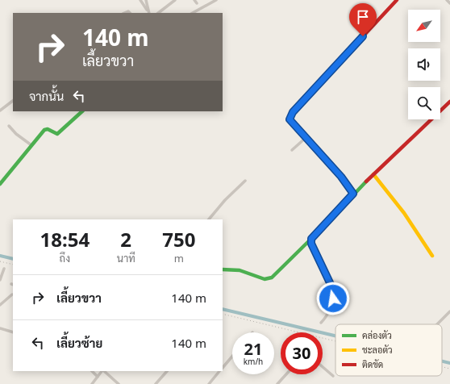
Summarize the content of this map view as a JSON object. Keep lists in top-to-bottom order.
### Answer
{
  "legend": ["คล่องตัว", "ชะลอตัว", "ติดขัด"],
  "north": "bottom left",
  "page": {
    "turn": ["140 m", "เลี้ยวขวา"],
    "then": "จากนั้น",
    "eta": [
      "18:54",
      "ถึง",
      "2",
      "นาที",
      "750",
      "m"
    ],
    "list": [
      {
        "name": "เลี้ยวขวา",
        "value": "140 m"
      },
      {
        "name": "เลี้ยวซ้าย",
        "value": "140 m"
      }
    ],
    "speed": "21 km/h",
    "limit": "30"
  }
}
